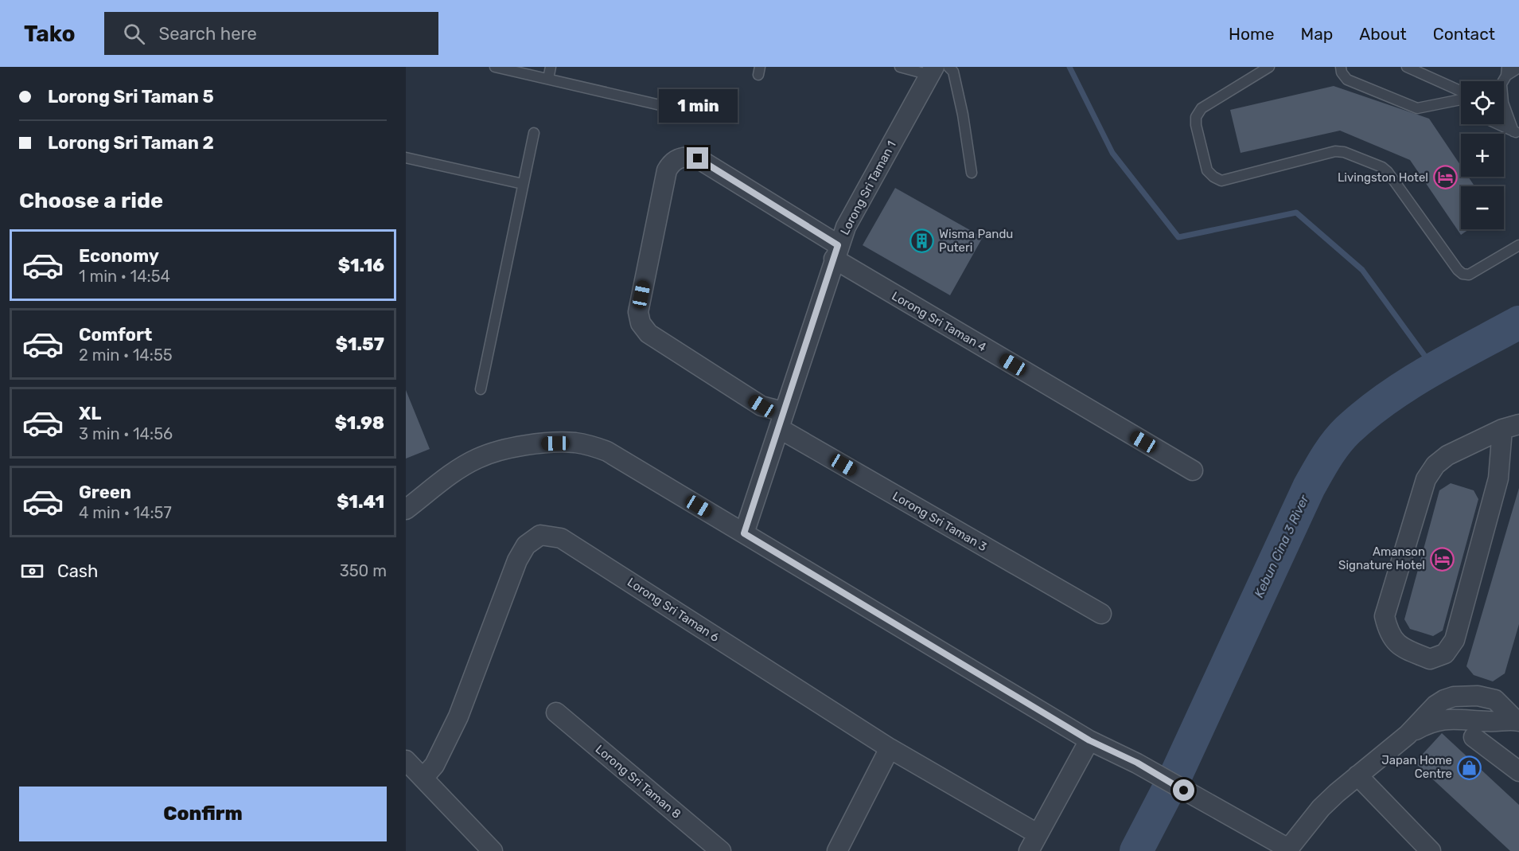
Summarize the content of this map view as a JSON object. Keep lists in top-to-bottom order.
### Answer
{
  "streets": {
    "street": [
      "Lorong Sri Taman 1",
      "Lorong Sri Taman 4",
      "Lorong Sri Taman 3",
      "Lorong Sri Taman 6",
      "Lorong Sri Taman 8"
    ]
  },
  "crossings": [
    ["Lorong Sri Taman 1", "Lorong Sri Taman 4"],
    ["Lorong Sri Taman 1", "Lorong Sri Taman 3"],
    ["Lorong Sri Taman 4", "Lorong Sri Taman 3"]
  ],
  "water": ["Kebun Cina 3 River"],
  "places": {
    "hotel": ["Livingston Hotel", "Amanson Signature Hotel"],
    "building": ["Wisma Pandu Puteri"],
    "shop": ["Japan Home Centre"]
  },
  "page": {
    "header": "Tako",
    "search": "Search here",
    "nav": [
      "Home",
      "Map",
      "About",
      "Contact"
    ],
    "banner": ["Lorong Sri Taman 5", "Lorong Sri Taman 2"],
    "map_buttons": ["+", "−"],
    "bubble": "1 min",
    "heading": "Choose a ride",
    "list": [
      {
        "name": "Economy",
        "note": "1 min · 14:54",
        "value": "$1.16"
      },
      {
        "name": "Comfort",
        "note": "2 min · 14:55",
        "value": "$1.57"
      },
      {
        "name": "XL",
        "note": "3 min · 14:56",
        "value": "$1.98"
      },
      {
        "name": "Green",
        "note": "4 min · 14:57",
        "value": "$1.41"
      }
    ],
    "pay": ["Cash", "350 m"],
    "buttons": "Confirm"
  }
}
